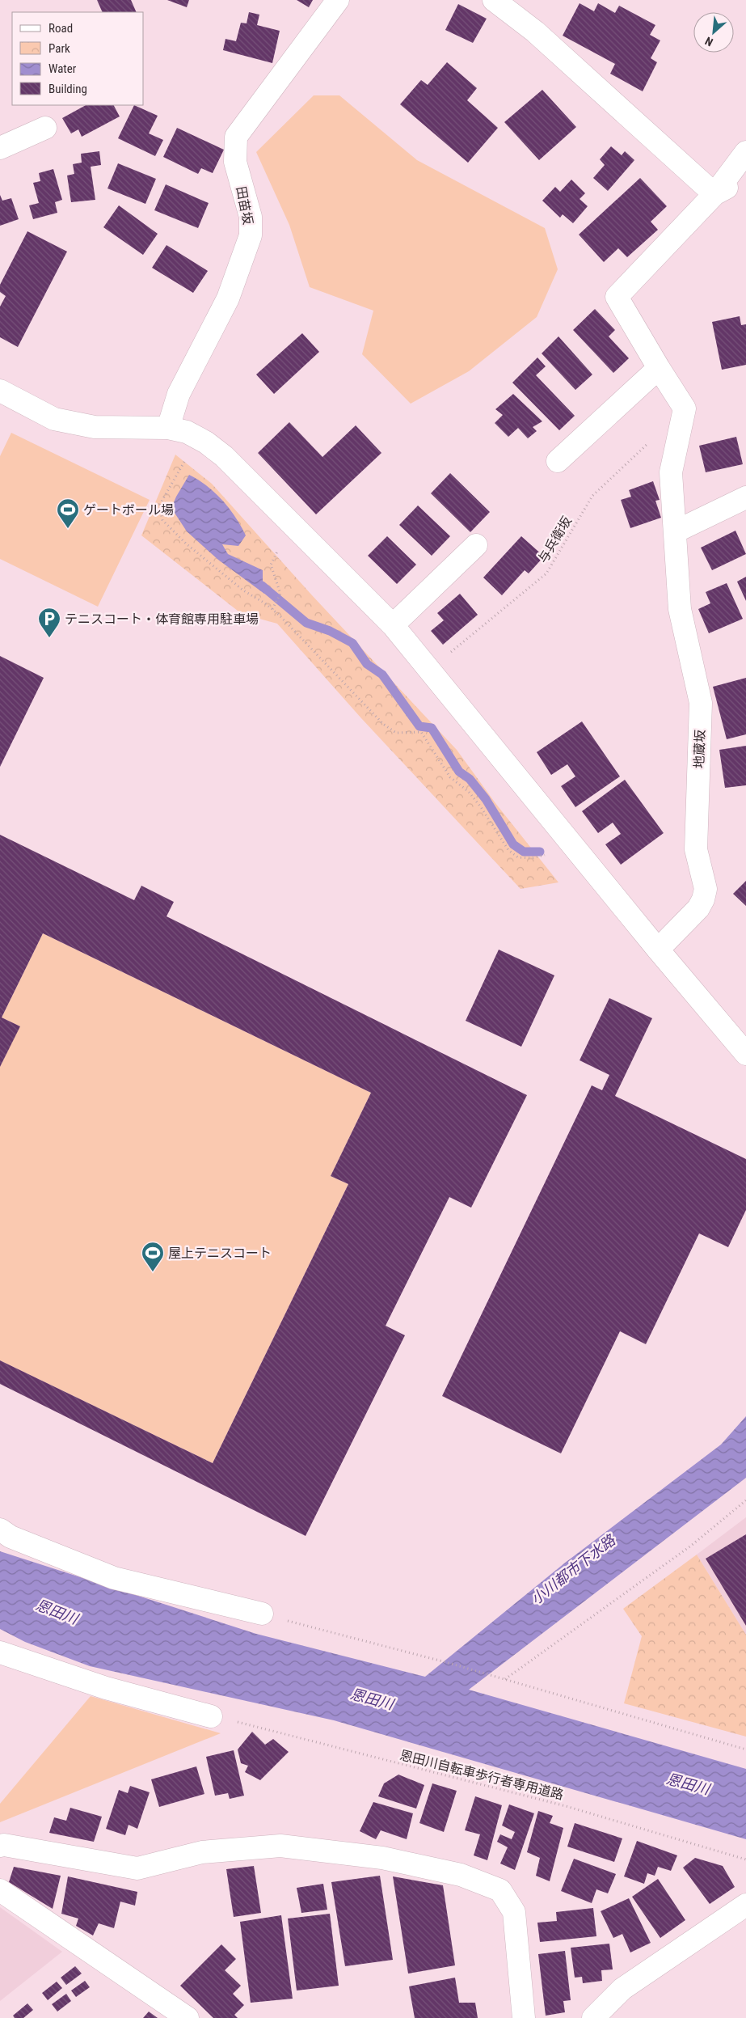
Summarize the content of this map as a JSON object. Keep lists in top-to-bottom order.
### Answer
{
  "streets": {
    "street": ["田苗坂", "地蔵坂"],
    "path": ["与兵衛坂", "恩田川自転車歩行者専用道路"]
  },
  "water": ["小川都市下水路", "恩田川"],
  "places": {
    "sports": ["ゲートボール場", "屋上テニスコート"],
    "parking": ["テニスコート・体育館専用駐車場"]
  },
  "legend": [
    "Road",
    "Park",
    "Water",
    "Building"
  ],
  "north": "bottom left"
}
